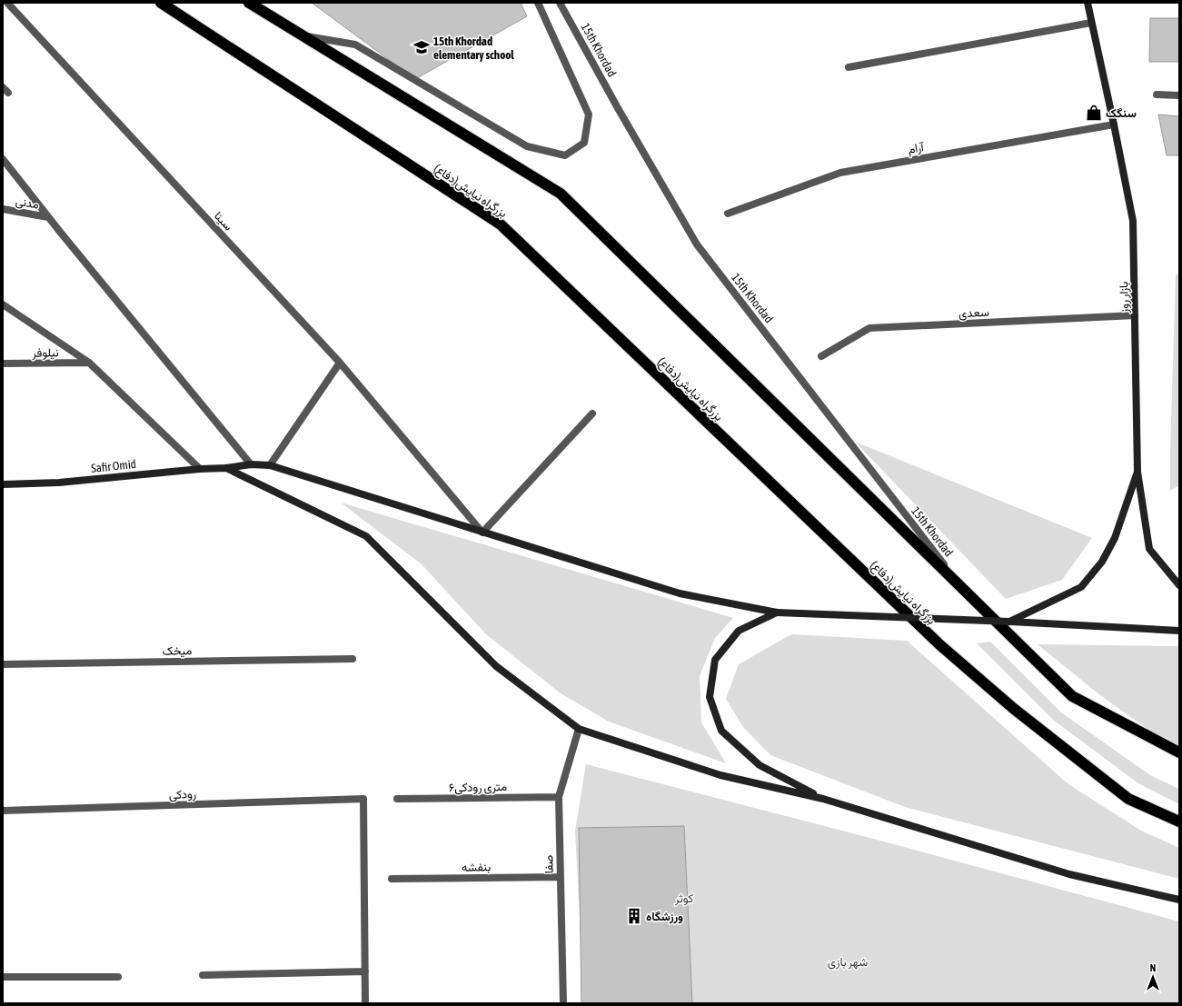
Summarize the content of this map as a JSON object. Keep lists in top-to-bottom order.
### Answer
{
  "streets": {
    "highway": ["بزرگراه نیایش(دفاع)"],
    "main road": ["بازار روز", "Safir Omid"],
    "street": [
      "15th Khordad",
      "آرام",
      "مدنی",
      "سینا",
      "سعدی",
      "نیلوفر",
      "میخک",
      "۶متری رودکی",
      "رودکی",
      "صفا",
      "بنفشه"
    ]
  },
  "crossings": [
    ["آرام", "بازار روز"],
    ["سینا", "Safir Omid"],
    ["بازار روز", "سعدی"],
    ["۶متری رودکی", "صفا"],
    ["صفا", "بنفشه"]
  ],
  "parks": ["کوثر", "شهر بازی"],
  "places": {
    "school or university": ["15th Khordad elementary school"],
    "shop": ["سنگک"],
    "building": ["ورزشگاه"]
  },
  "north": "top"
}
